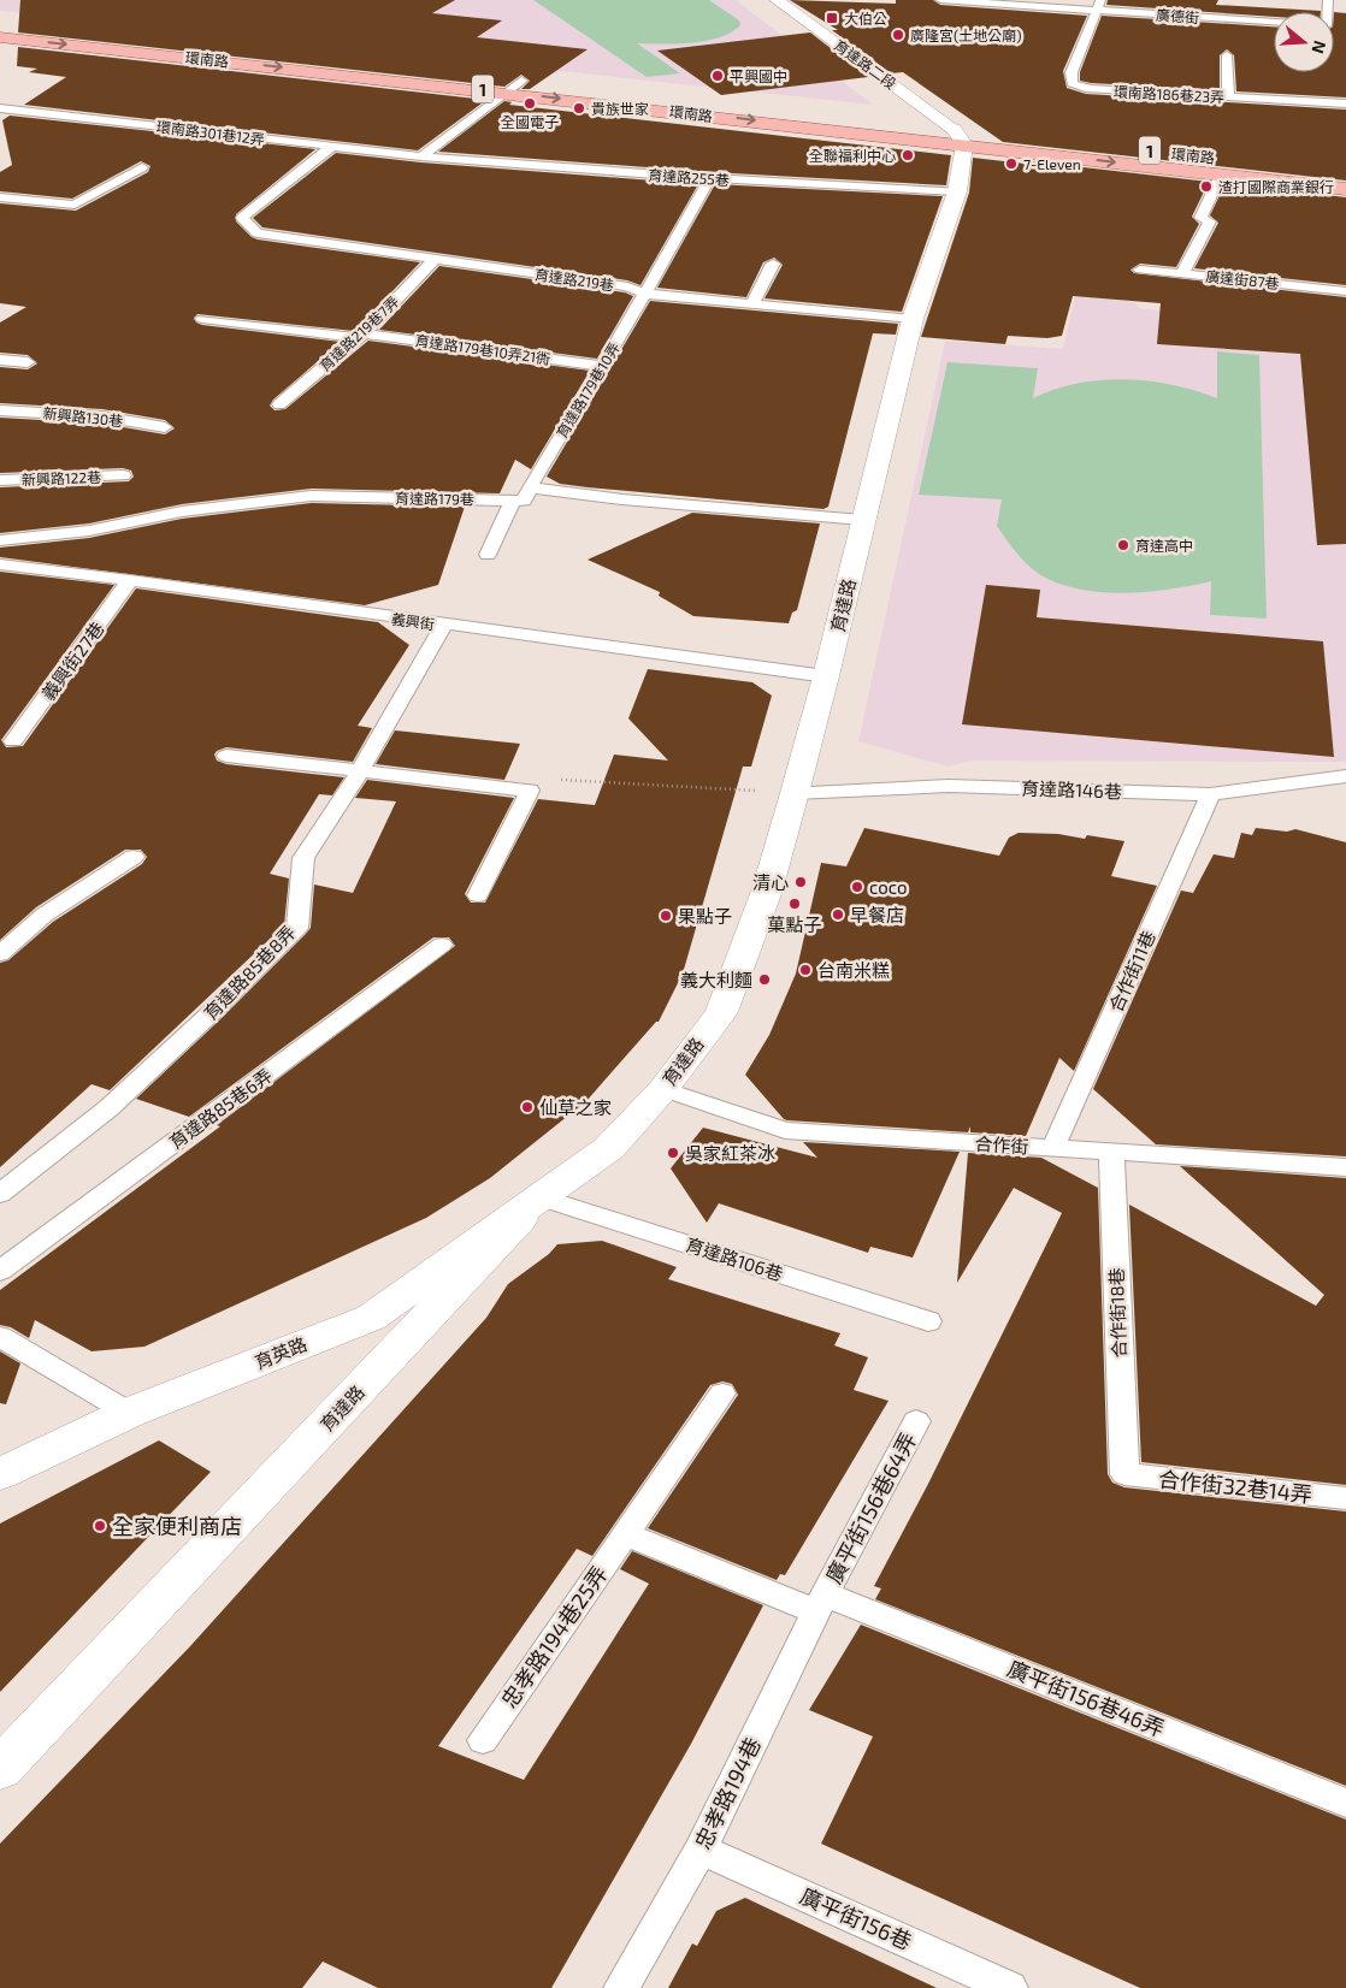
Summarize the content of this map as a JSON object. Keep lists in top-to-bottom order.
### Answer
{
  "streets": {
    "main road": ["環南路", "1"],
    "street": ["育達路二段", "育達路", "育英路"],
    "lane": [
      "廣德街",
      "環南路186巷23弄",
      "環南路301巷12弄",
      "育達路255巷",
      "育達路219巷",
      "廣達街87巷",
      "育達路219巷7弄",
      "育達路179巷10弄21衖",
      "育達路179巷10弄",
      "新興路130巷",
      "新興路122巷",
      "育達路179巷",
      "義興街",
      "義興街27巷",
      "育達路146巷",
      "合作街11巷",
      "育達路85巷8弄",
      "育達路85巷6弄",
      "合作街",
      "育達路106巷",
      "合作街18巷",
      "合作街32巷14弄",
      "廣平街156巷64弄",
      "忠孝路194巷25弄",
      "廣平街156巷46弄",
      "忠孝路194巷",
      "廣平街156巷"
    ]
  },
  "crossings": [
    ["廣德街", "環南路186巷23弄"],
    ["環南路", "育達路二段"],
    ["環南路", "育達路"],
    ["育達路二段", "育達路"],
    ["環南路301巷12弄", "育達路255巷"],
    ["育達路255巷", "育達路179巷10弄"],
    ["育達路255巷", "育達路"],
    ["育達路219巷", "育達路219巷7弄"],
    ["育達路219巷", "育達路179巷10弄"],
    ["育達路219巷", "育達路"],
    ["育達路219巷7弄", "育達路179巷10弄21衖"],
    ["育達路179巷10弄21衖", "育達路179巷10弄"],
    ["育達路", "義興街"],
    ["育達路", "育達路146巷"],
    ["育達路", "合作街"],
    ["育達路", "育達路106巷"],
    ["育達路", "育英路"],
    ["義興街", "義興街27巷"],
    ["義興街", "育達路85巷8弄"],
    ["育達路146巷", "合作街11巷"],
    ["合作街11巷", "合作街"],
    ["合作街", "合作街18巷"],
    ["育達路106巷", "育英路"],
    ["合作街18巷", "合作街32巷14弄"],
    ["廣平街156巷64弄", "廣平街156巷46弄"],
    ["廣平街156巷64弄", "忠孝路194巷"],
    ["廣平街156巷46弄", "忠孝路194巷"],
    ["忠孝路194巷", "廣平街156巷"]
  ],
  "places": {
    "transit": ["大伯公"],
    "other": [
      "廣隆宮(土地公廟)",
      "平興國中",
      "全國電子",
      "貴族世家",
      "全聯福利中心",
      "7-Eleven",
      "渣打國際商業銀行",
      "育達高中",
      "清心",
      "coco",
      "菓點子",
      "早餐店",
      "果點子",
      "台南米糕",
      "義大利麵",
      "仙草之家",
      "吳家紅茶冰",
      "全家便利商店"
    ]
  },
  "north": "right"
}
